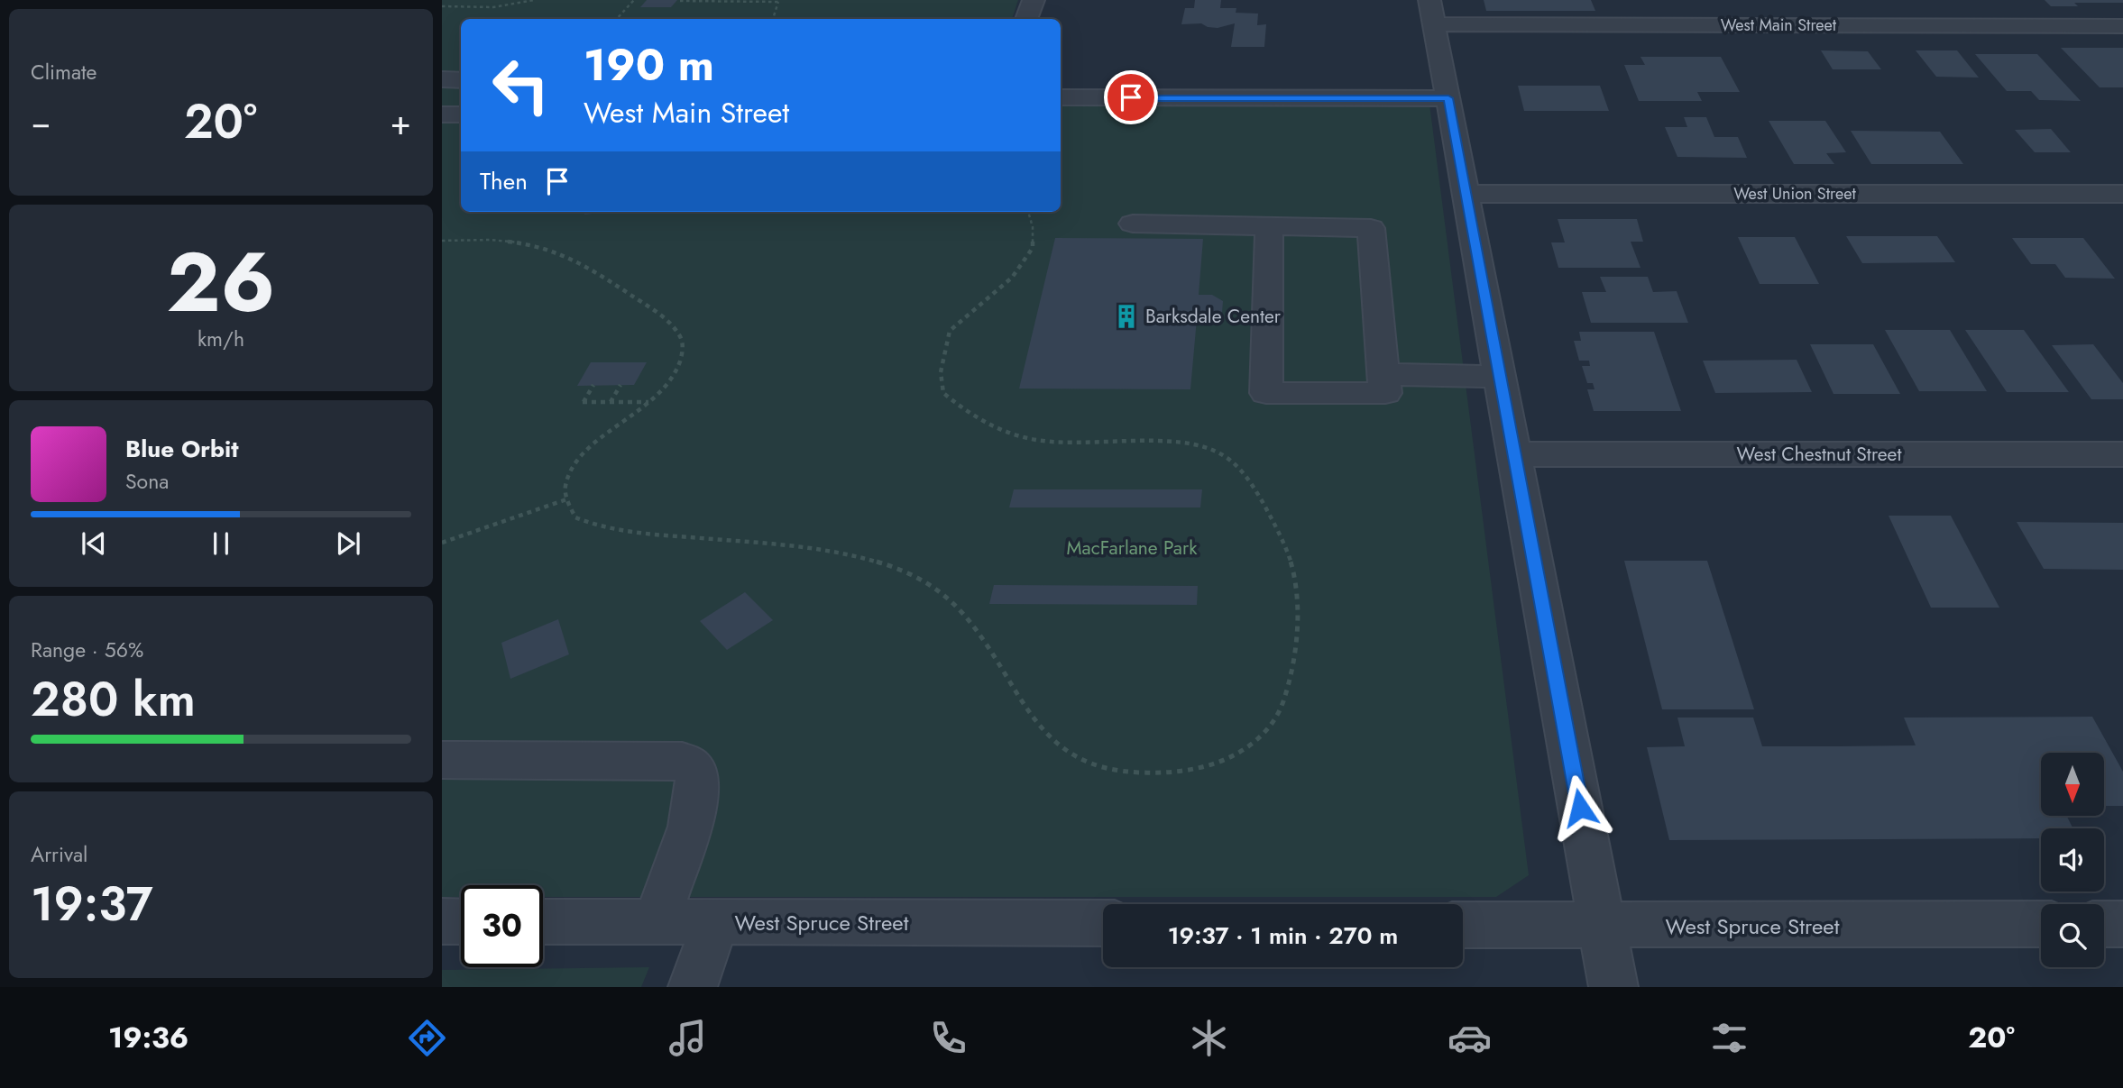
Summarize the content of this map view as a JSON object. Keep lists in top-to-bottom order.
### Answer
{
  "streets": {
    "street": [
      "West Main Street",
      "West Union Street",
      "West Chestnut Street",
      "West Spruce Street"
    ]
  },
  "parks": ["MacFarlane Park"],
  "places": {
    "building": ["Barksdale Center"]
  },
  "north": "bottom",
  "page": {
    "tile": [
      "Climate",
      ["26", "km/h"],
      ["Range · 56%", "280 km"],
      ["Arrival", "19:37"]
    ],
    "turn": ["190 m", "West Main Street"],
    "heat": ["−", "20°", "+"],
    "then": "Then",
    "song": ["Blue Orbit", "Sona"],
    "limit": "30",
    "trip": "19:37 · 1 min · 270 m",
    "tabs": ["19:36", "20°"]
  }
}
